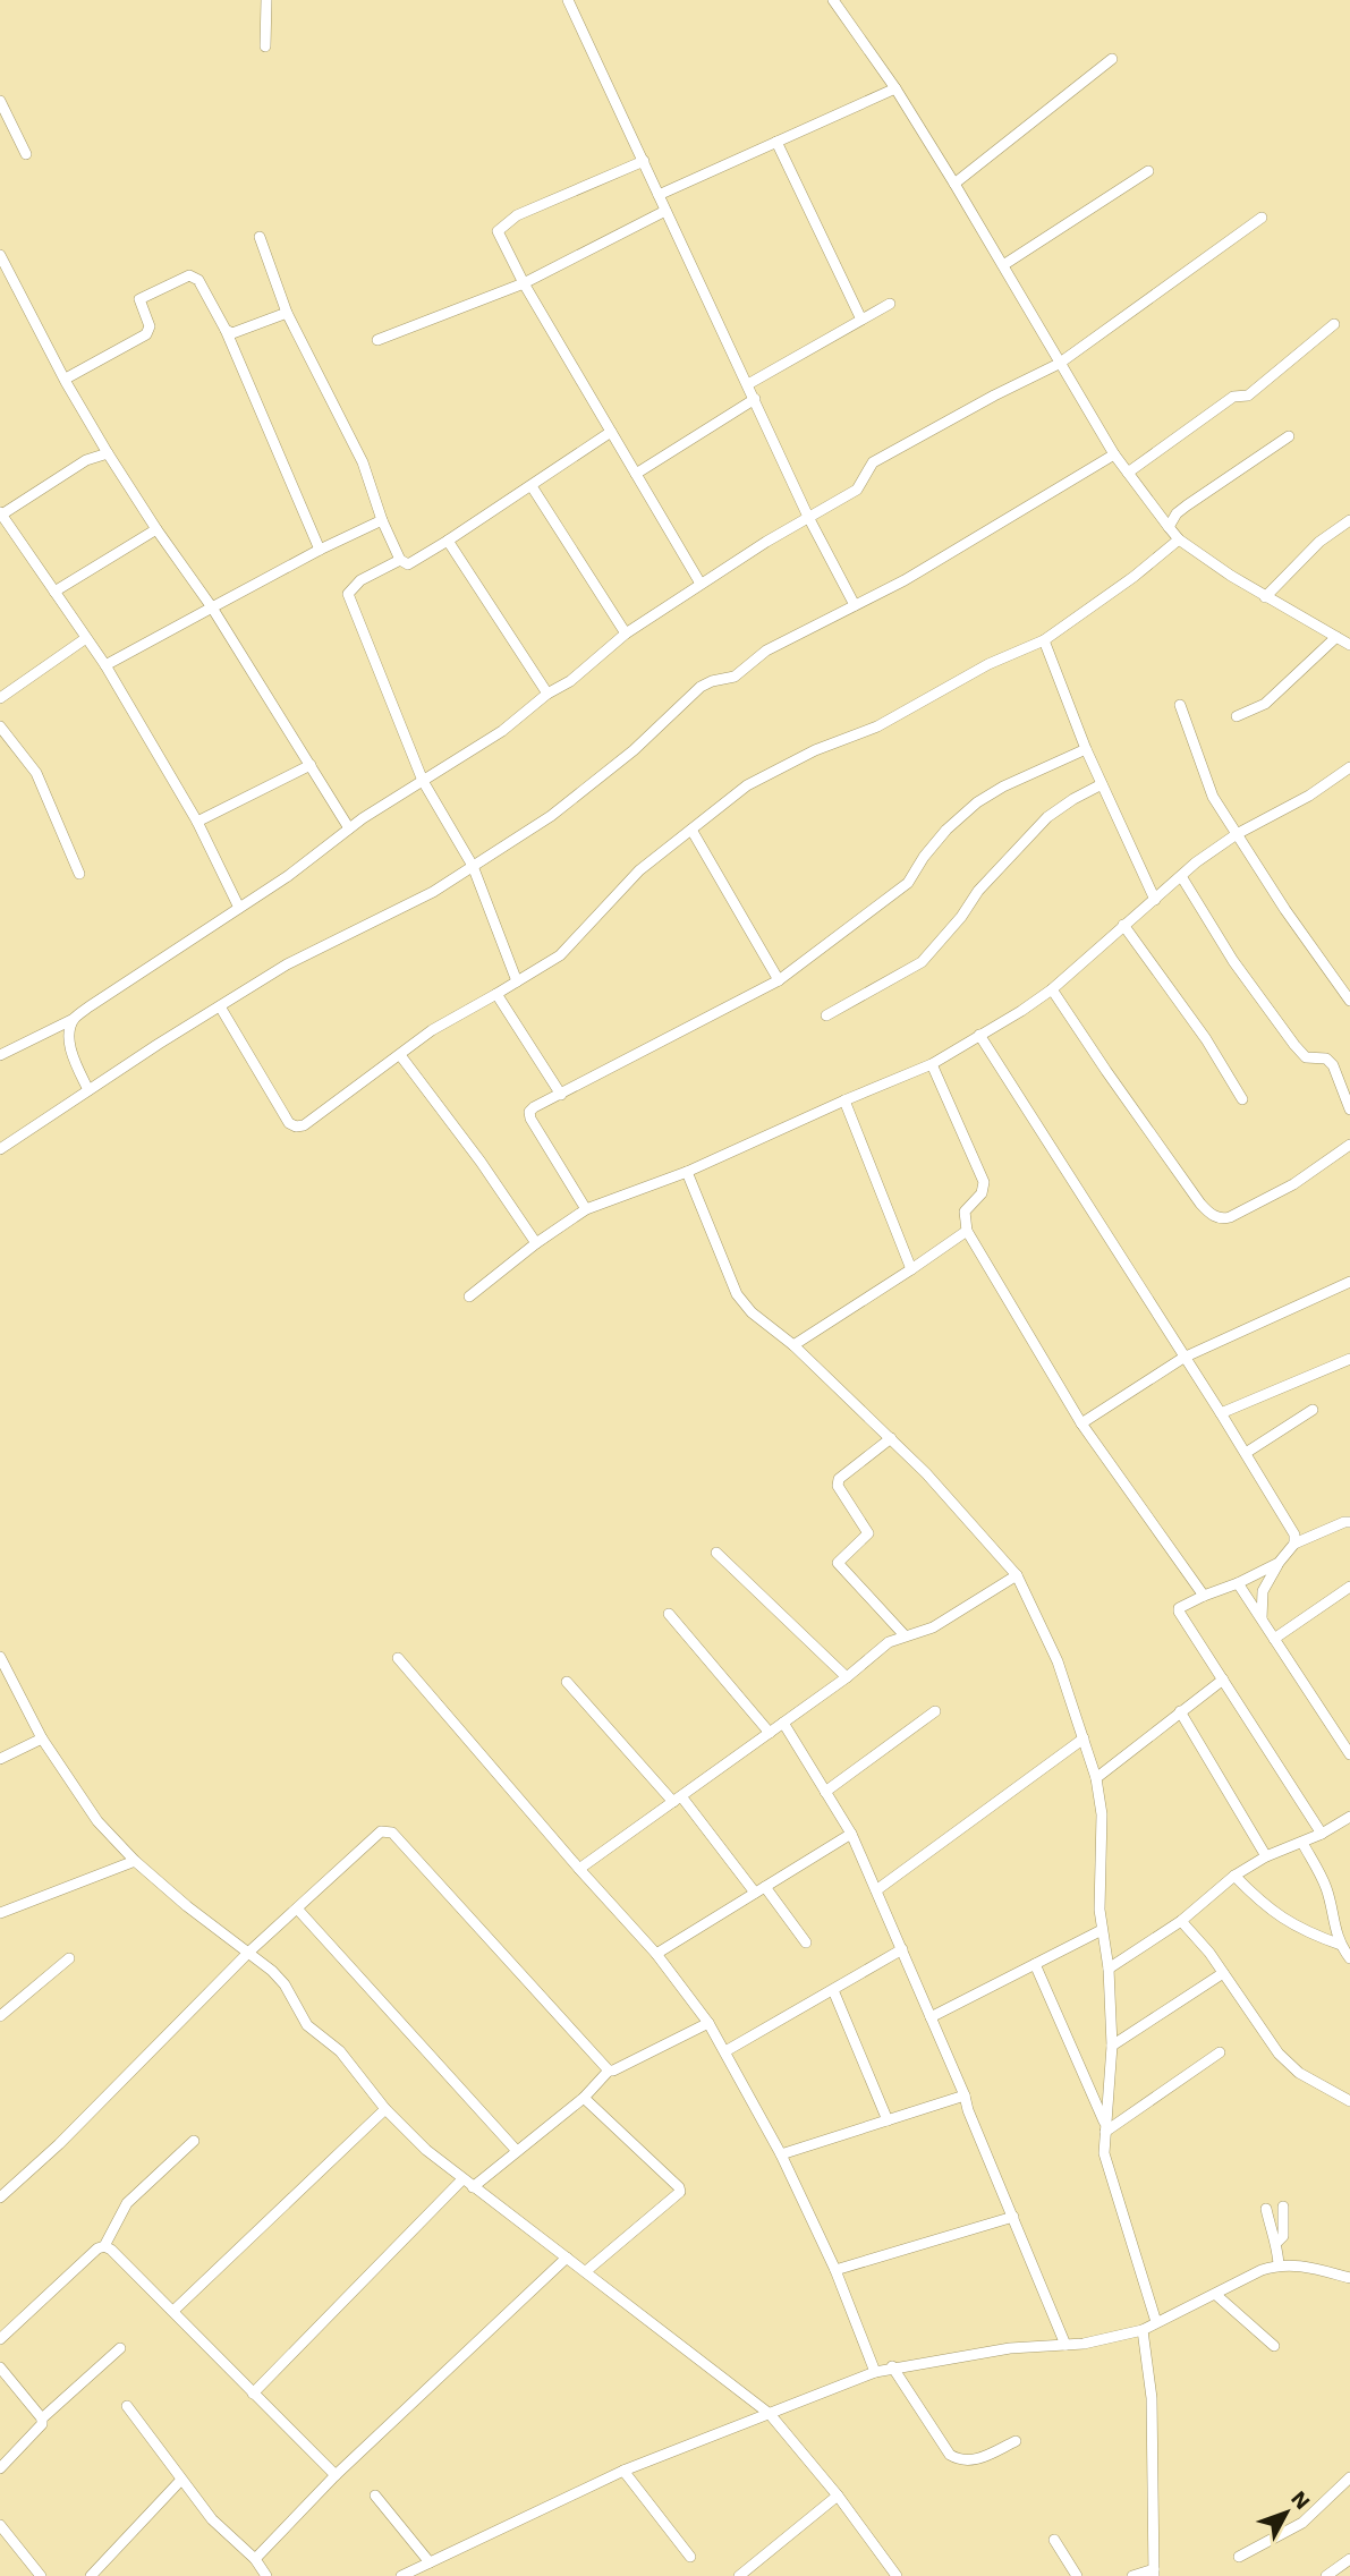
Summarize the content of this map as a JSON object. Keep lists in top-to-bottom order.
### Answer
{
  "north": "top right"
}
